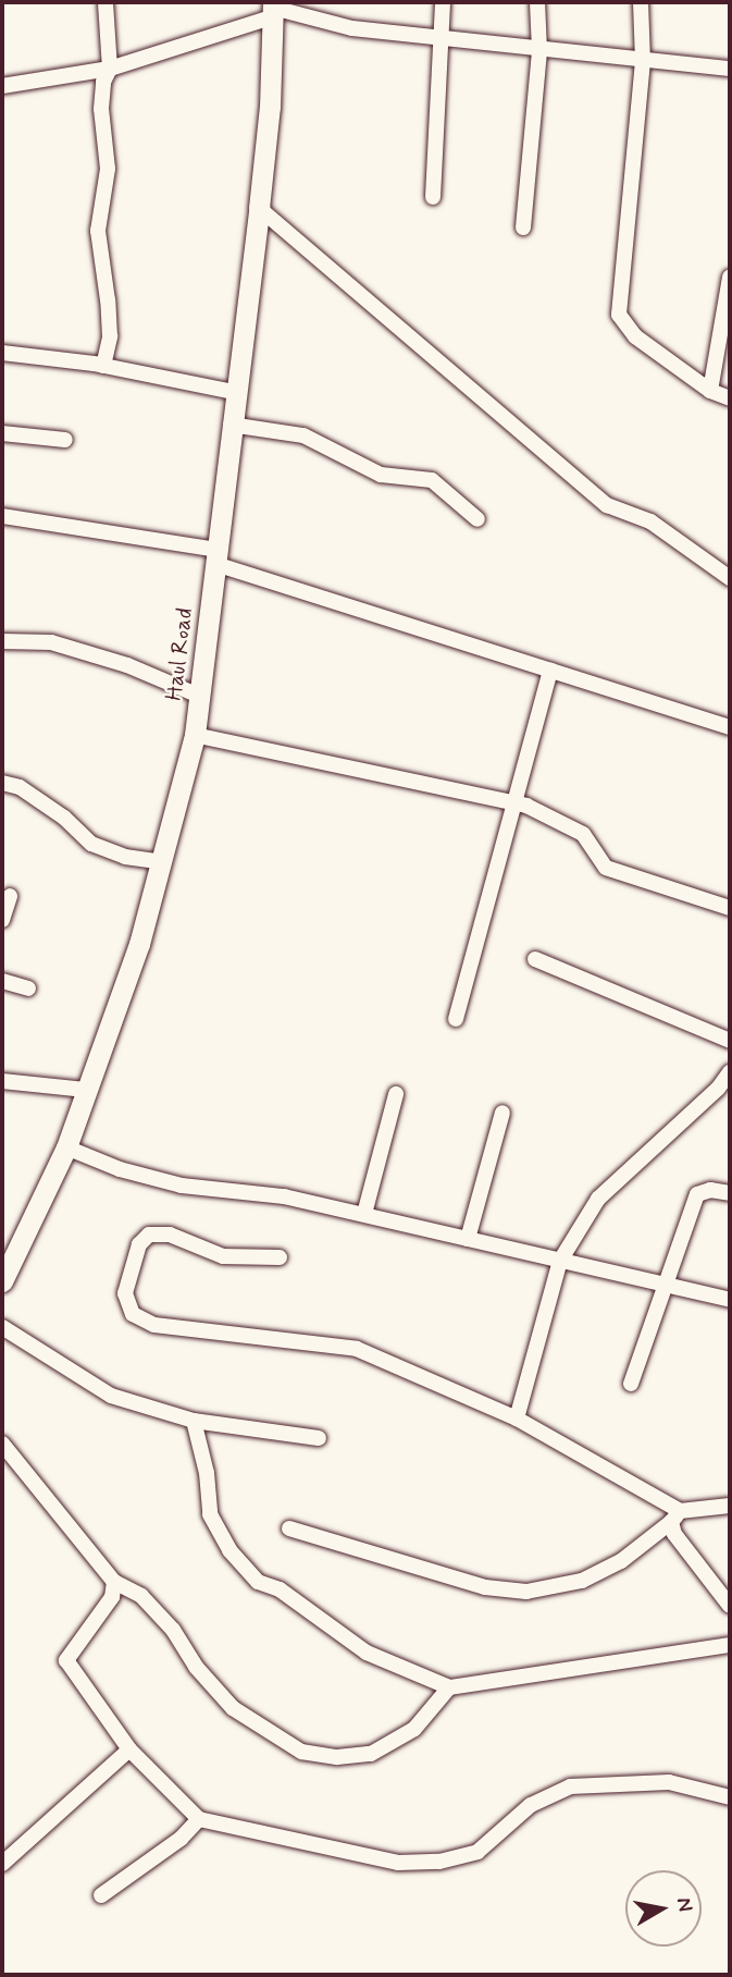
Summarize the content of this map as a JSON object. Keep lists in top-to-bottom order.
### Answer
{
  "streets": {
    "main road": ["Haul Road"]
  },
  "north": "right"
}
